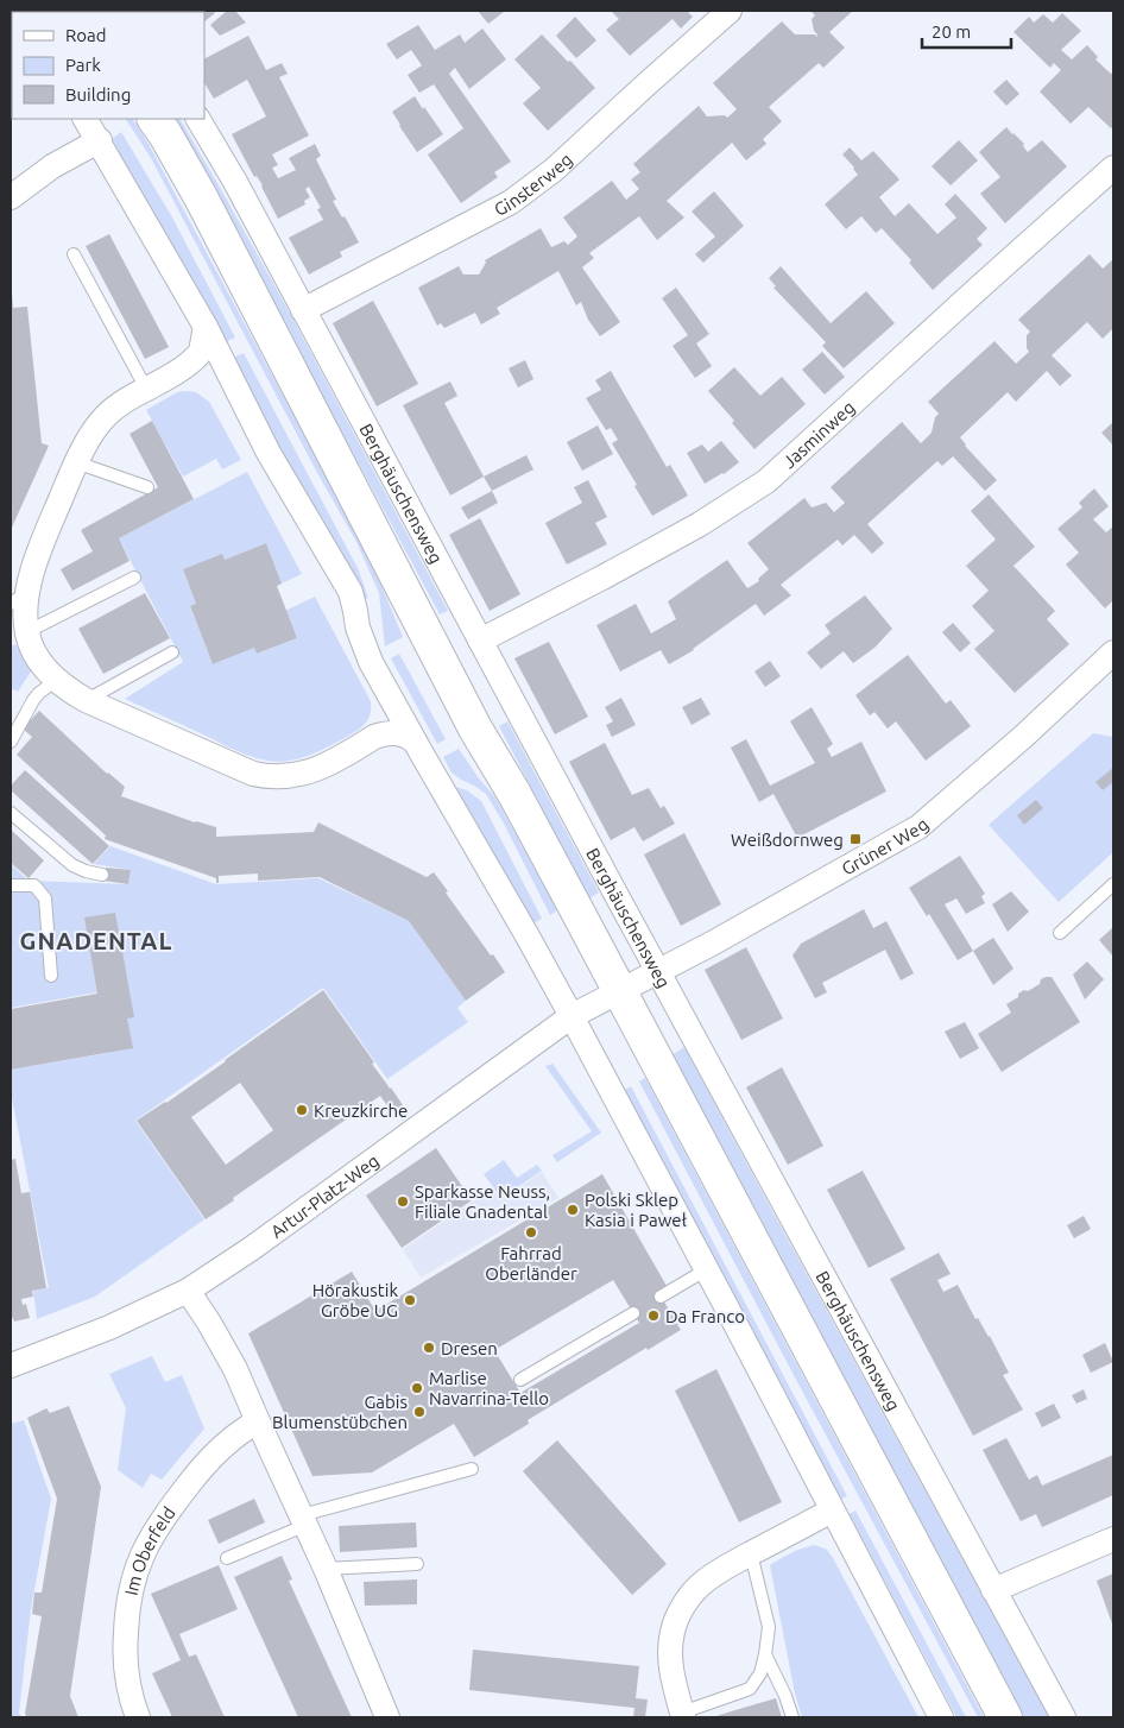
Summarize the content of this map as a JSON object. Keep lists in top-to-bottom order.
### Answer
{
  "streets": {
    "street": [
      "Ginsterweg",
      "Jasminweg",
      "Berghäuschensweg",
      "Grüner Weg",
      "Artur-Platz-Weg",
      "Im Oberfeld"
    ]
  },
  "crossings": [
    ["Ginsterweg", "Berghäuschensweg"],
    ["Jasminweg", "Berghäuschensweg"],
    ["Berghäuschensweg", "Grüner Weg"],
    ["Grüner Weg", "Artur-Platz-Weg"]
  ],
  "districts": ["GNADENTAL"],
  "places": {
    "transit": ["Weißdornweg"],
    "other": [
      "Kreuzkirche",
      "Sparkasse Neuss, Filiale Gnadental",
      "Polski Sklep Kasia i Paweł",
      "Fahrrad Oberländer",
      "Hörakustik Gröbe UG",
      "Da Franco",
      "Dresen",
      "Marlise Navarrina-Tello",
      "Gabis Blumenstübchen"
    ]
  },
  "legend": ["Road", "Park", "Building"],
  "scale_bar": "20 m"
}
